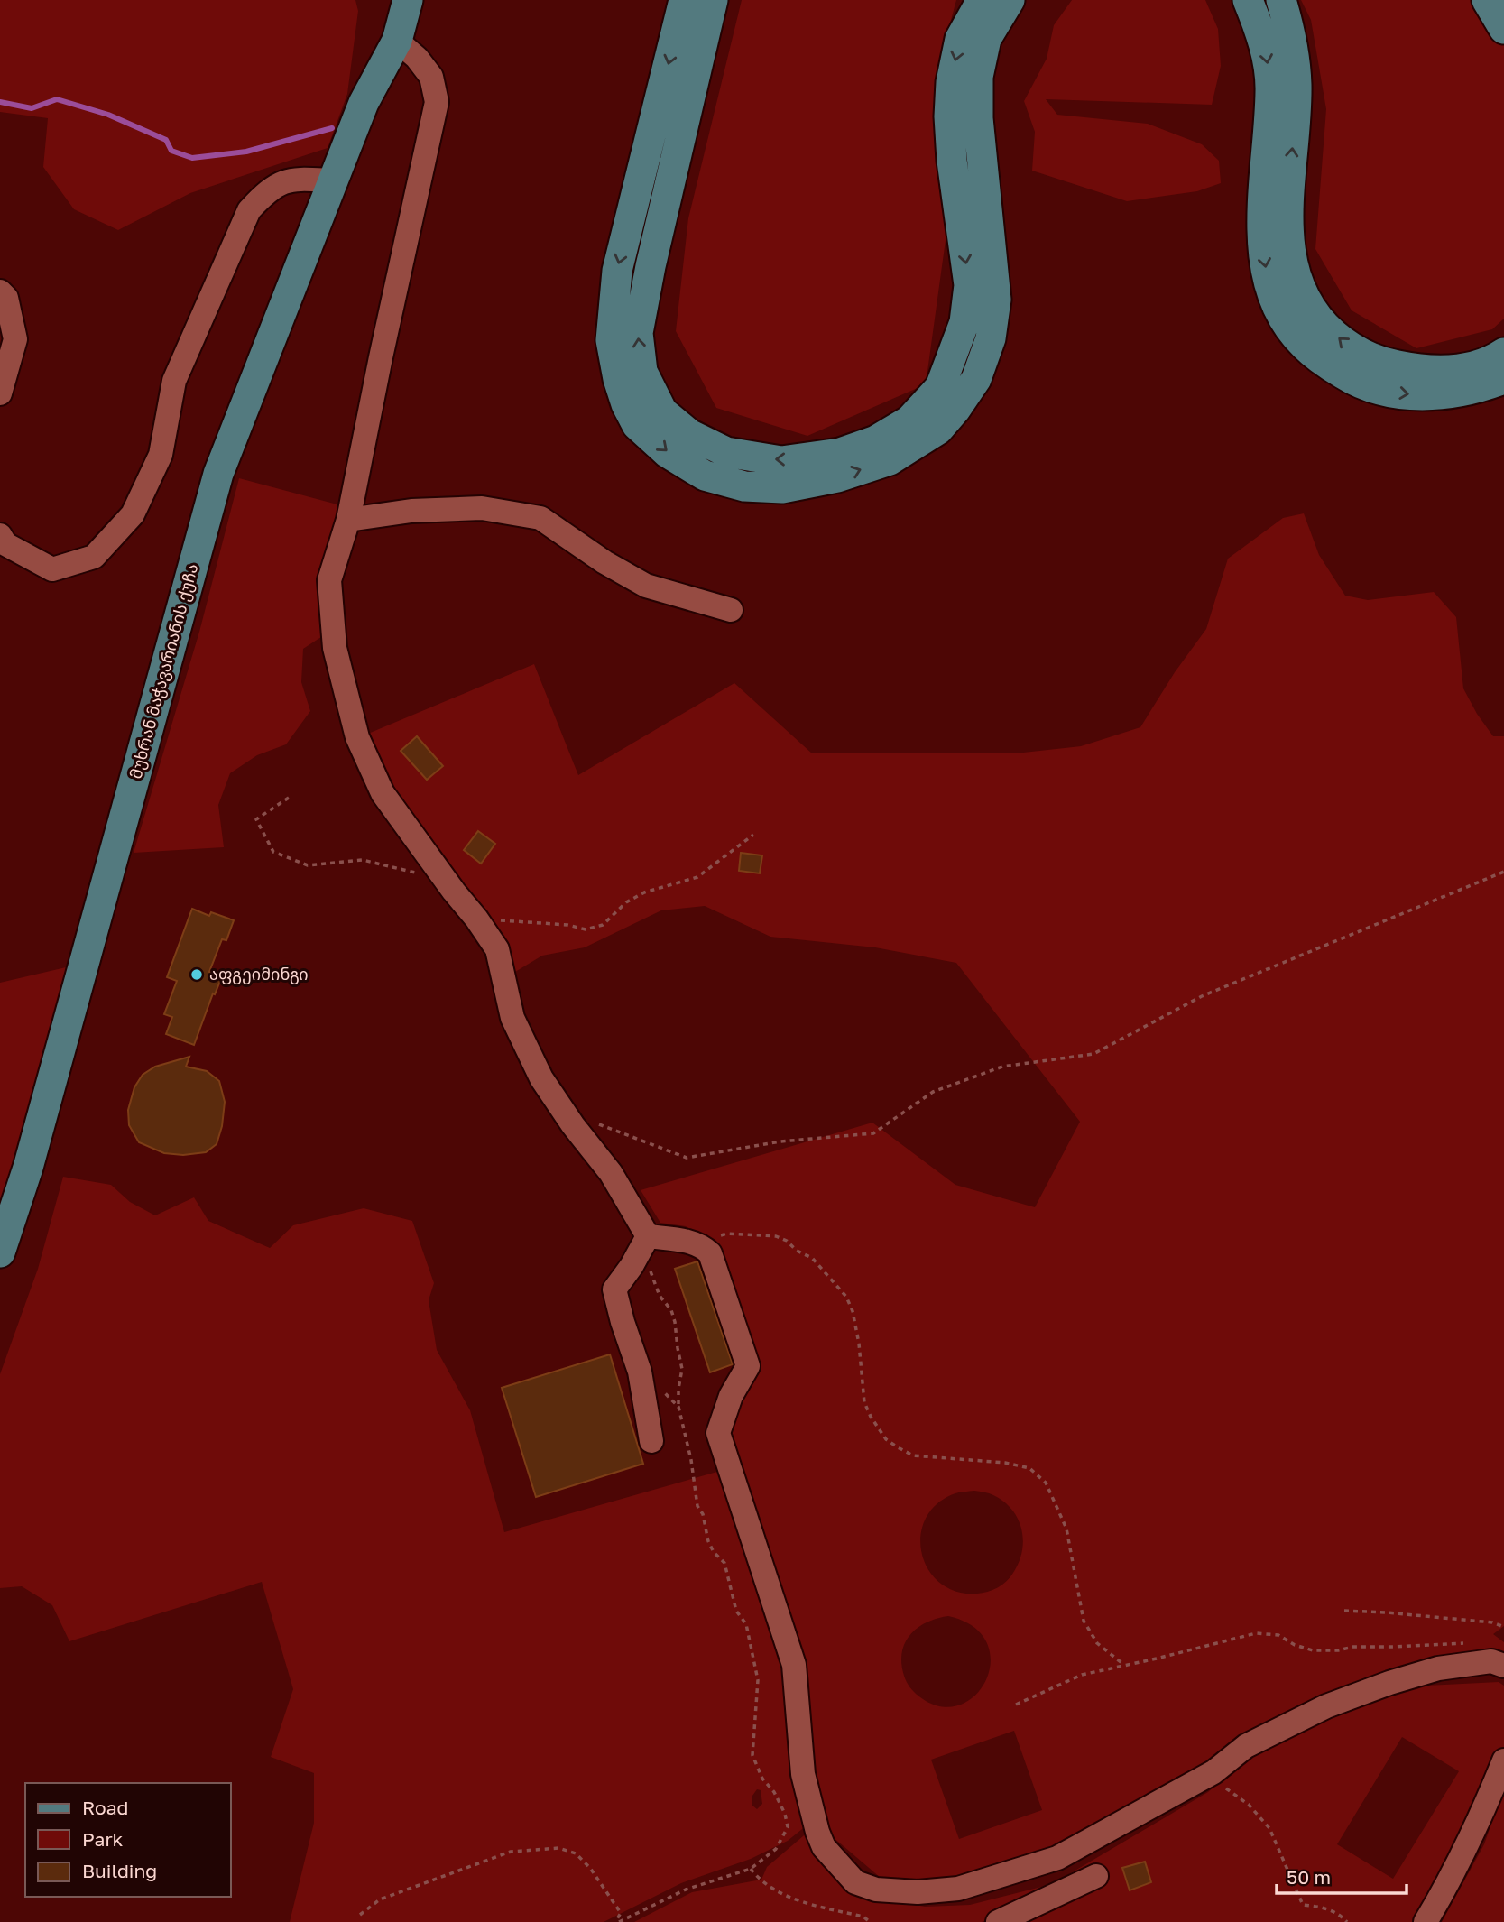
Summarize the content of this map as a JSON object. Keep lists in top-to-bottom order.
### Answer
{
  "streets": {
    "main road": ["მუხრან მაჭავარიანის ქუჩა"]
  },
  "places": ["აფგეიმინგი"],
  "legend": ["Road", "Park", "Building"],
  "scale_bar": "50 m"
}
